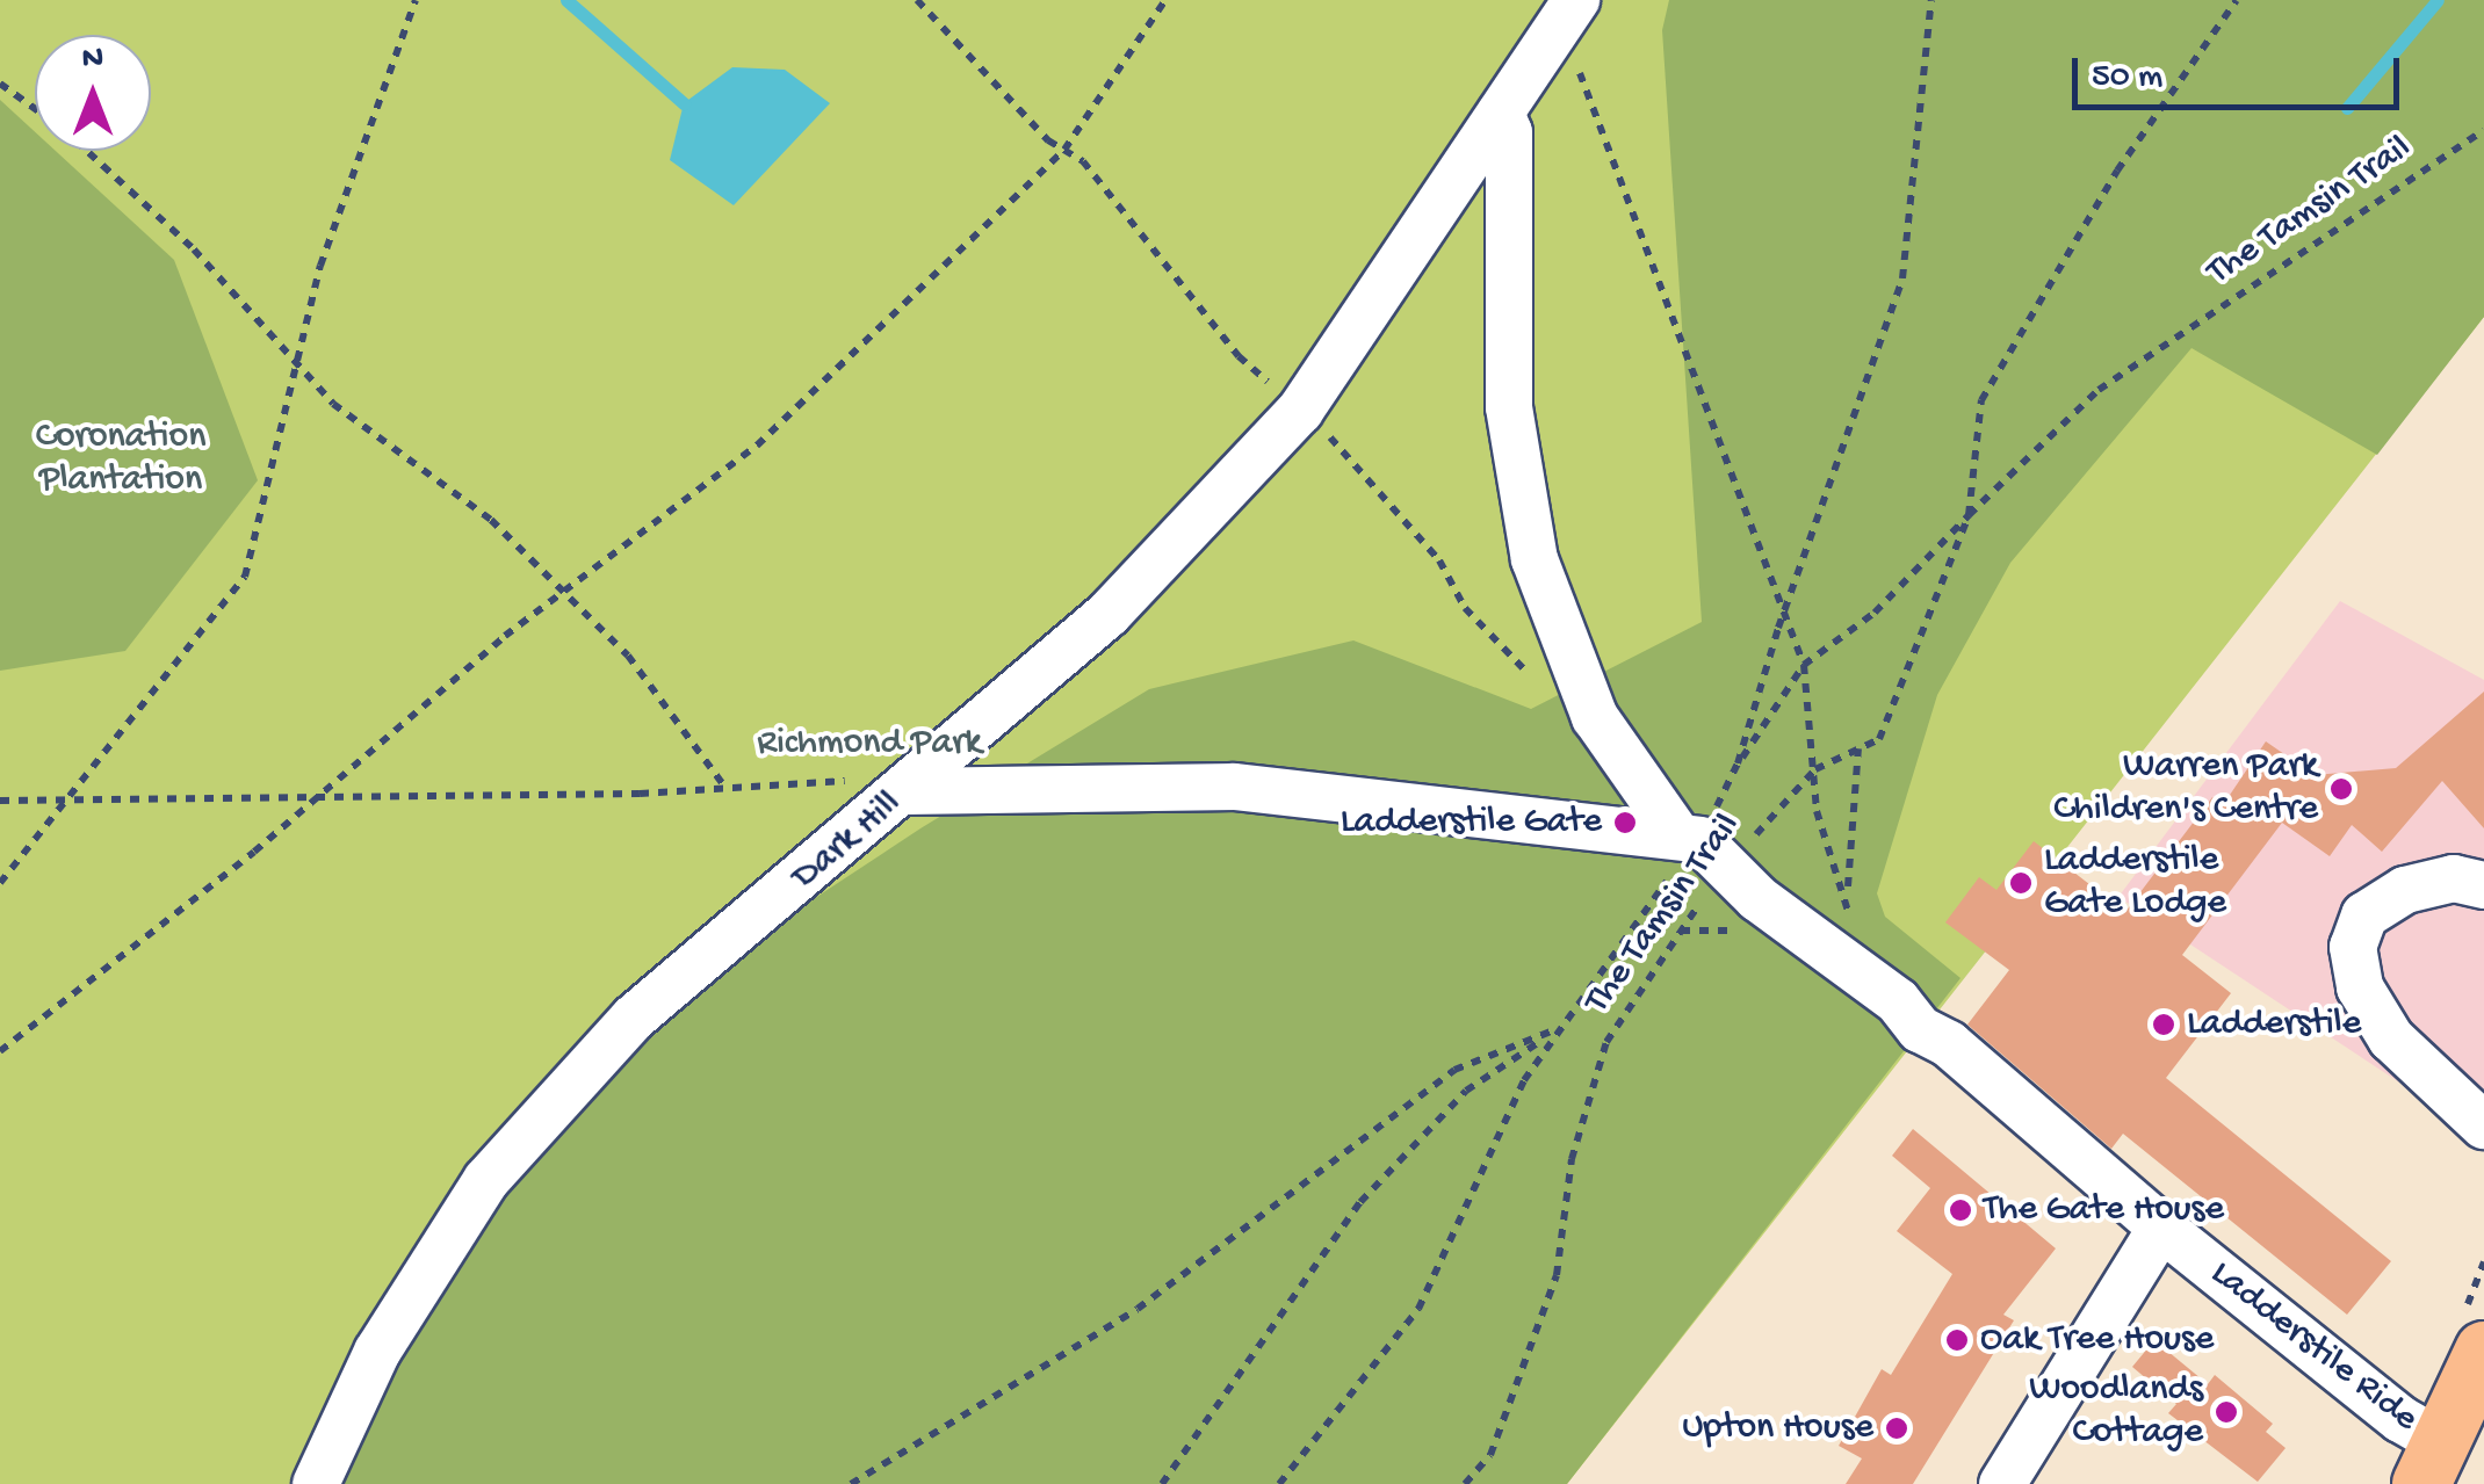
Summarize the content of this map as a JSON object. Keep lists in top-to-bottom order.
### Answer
{
  "streets": {
    "street": ["Dark Hill", "Ladderstile Ride"],
    "path": ["The Tamsin Trail"]
  },
  "crossings": [
    ["The Tamsin Trail", "Ladderstile Ride"]
  ],
  "parks": ["Coronation Plantation", "Richmond Park"],
  "places": [
    "Warren Park Children's Centre",
    "Ladderstile Gate",
    "Ladderstile Gate Lodge",
    "Ladderstile",
    "The Gate House",
    "Oak Tree House",
    "Woodlands Cottage",
    "Upton House"
  ],
  "scale_bar": "50 m",
  "north": "top"
}
